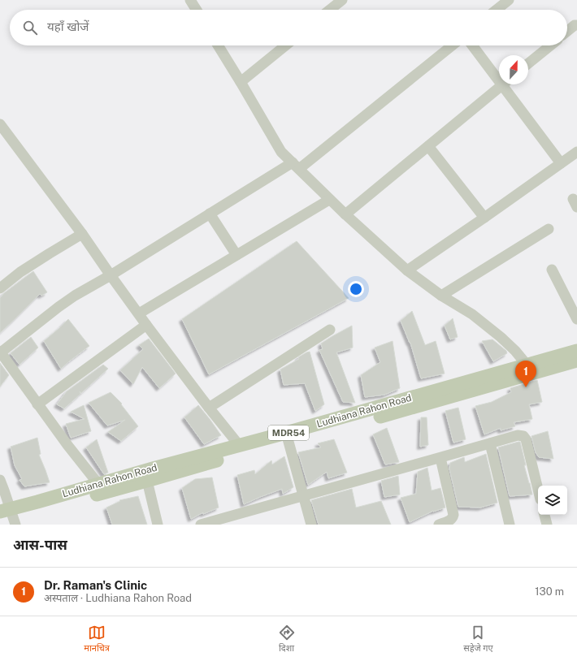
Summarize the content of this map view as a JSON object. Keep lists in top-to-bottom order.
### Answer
{
  "streets": {
    "main road": ["Ludhiana Rahon Road", "MDR54"]
  },
  "north": "top",
  "page": {
    "search": "यहाँ खोजें",
    "pins": "1",
    "heading": "आस-पास",
    "list": [
      {
        "mark": "1",
        "name": "Dr. Raman's Clinic",
        "note": "अस्पताल · Ludhiana Rahon Road",
        "value": "130 m"
      }
    ],
    "nav": ["मानचित्र", "दिशा", "सहेजे गए"]
  }
}
